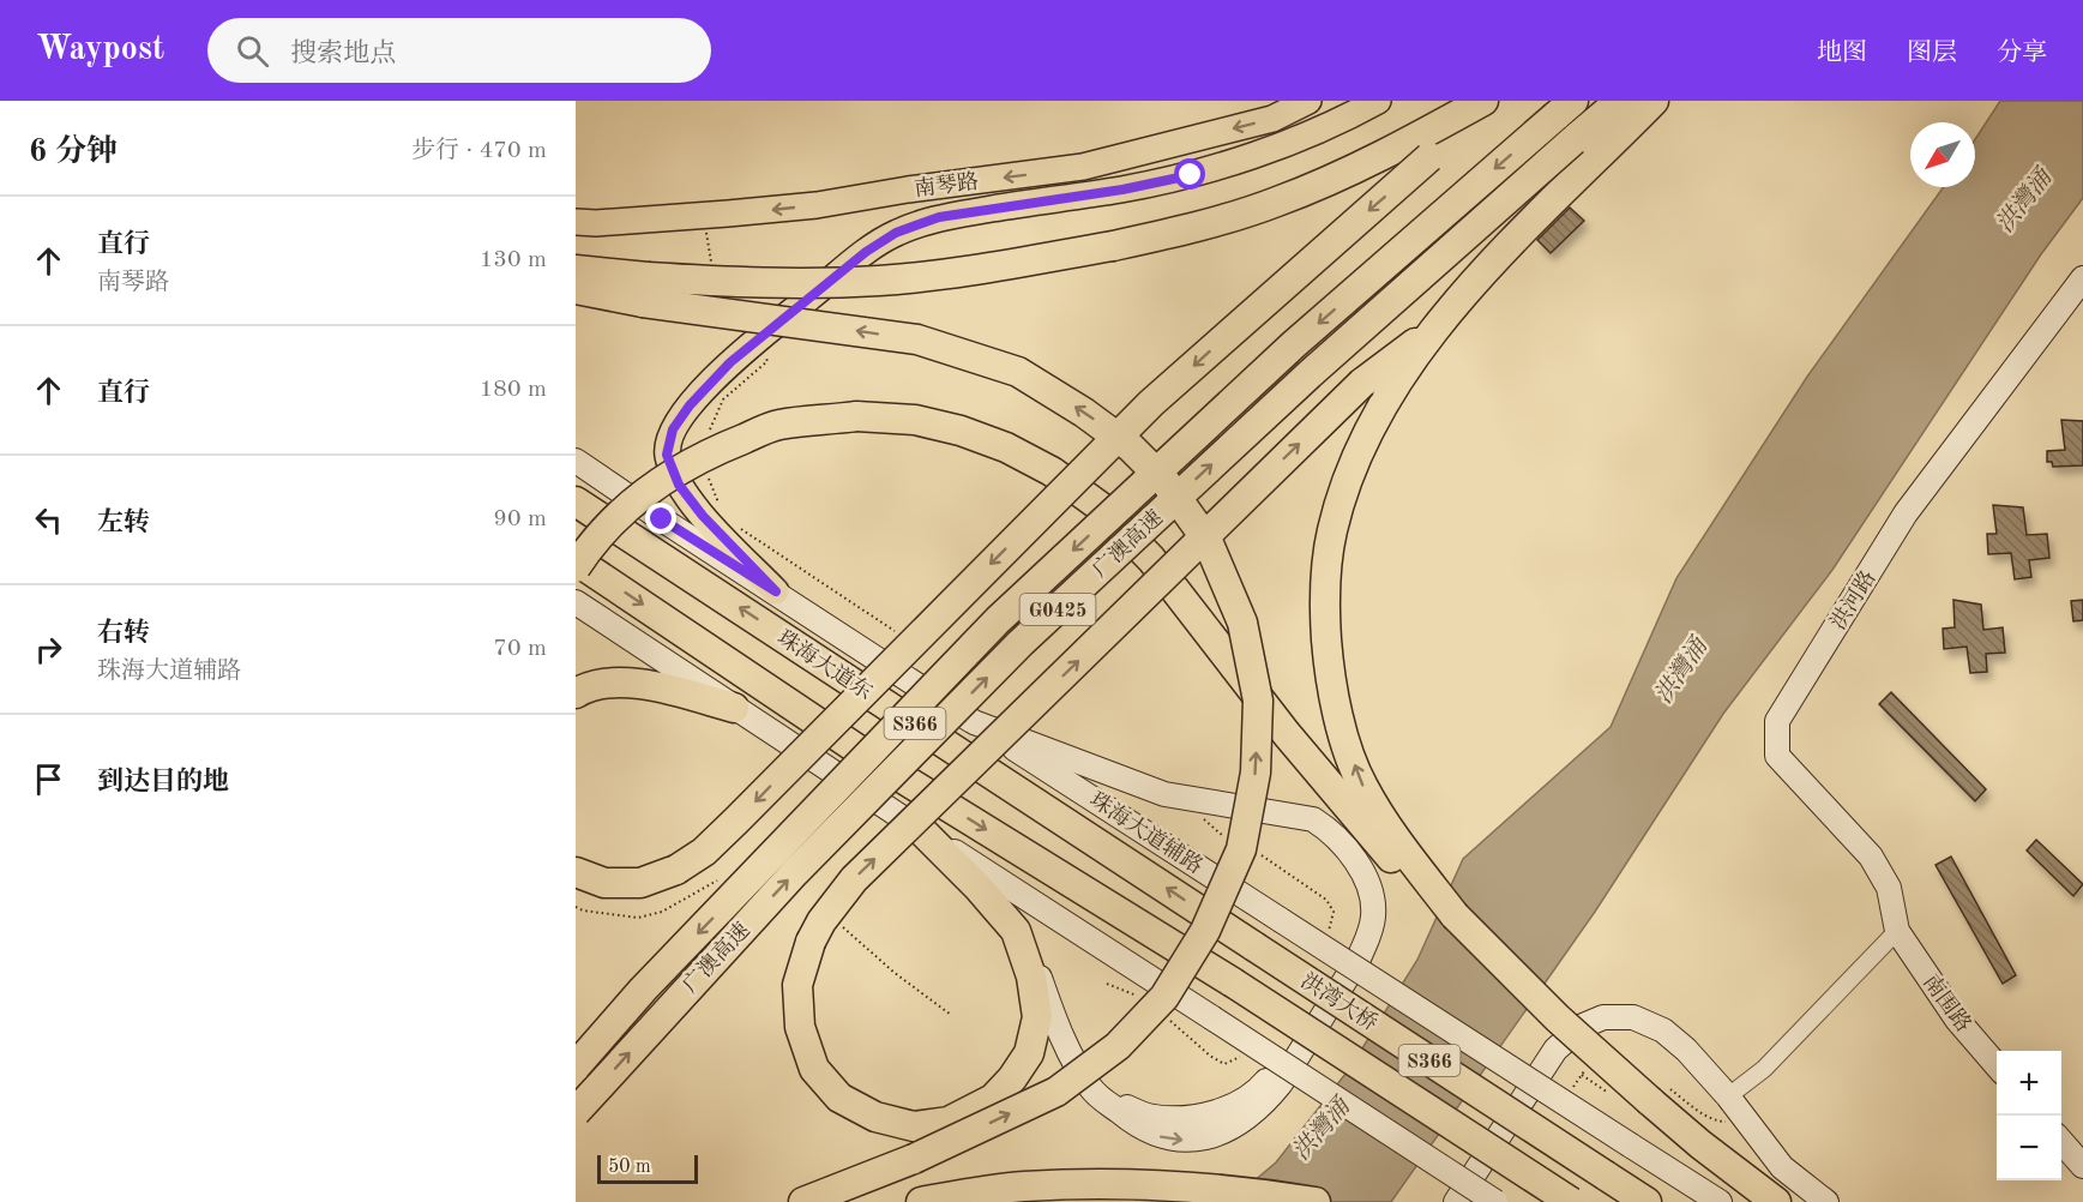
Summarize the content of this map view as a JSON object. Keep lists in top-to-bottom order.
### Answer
{
  "streets": {
    "highway": [
      "广澳高速",
      "G0425",
      "珠海大道东",
      "S366",
      "洪湾大桥"
    ],
    "main road": [
      "南琴路",
      "洪河路",
      "珠海大道辅路",
      "南围路"
    ]
  },
  "crossings": [
    ["南琴路", "珠海大道辅路"],
    ["洪河路", "南围路"],
    ["珠海大道东", "洪湾大桥"]
  ],
  "one_way": ["南琴路", "珠海大道东"],
  "water": ["洪灣涌"],
  "scale_bar": "50 m",
  "north": "bottom left",
  "page": {
    "header": "Waypost",
    "search": "搜索地点",
    "nav": ["地图", "图层", "分享"],
    "heading": ["6 分钟", "步行 · 470 m"],
    "list": [
      ["直行", "南琴路", "130 m"],
      ["直行", "180 m"],
      ["左转", "90 m"],
      ["右转", "珠海大道辅路", "70 m"],
      "到达目的地"
    ],
    "map_buttons": ["+", "−"],
    "scale": "50 m"
  }
}
